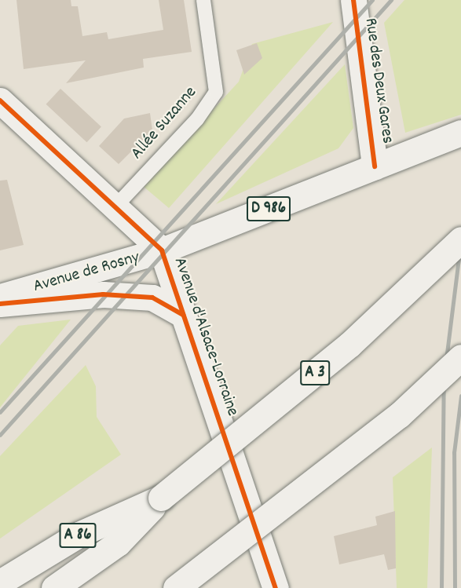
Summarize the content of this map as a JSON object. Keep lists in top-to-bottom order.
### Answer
{
  "streets": {
    "main road": [
      "Rue des Deux Gares",
      "D 986",
      "Avenue de Rosny",
      "Avenue d'Alsace-Lorraine",
      "A 3",
      "A 86"
    ],
    "lane": ["Allée Suzanne"]
  },
  "crossings": [
    ["Rue des Deux Gares", "Avenue de Rosny"],
    ["Allée Suzanne", "Avenue d'Alsace-Lorraine"],
    ["Avenue de Rosny", "Avenue d'Alsace-Lorraine"],
    ["A 3", "A 86"]
  ]
}
